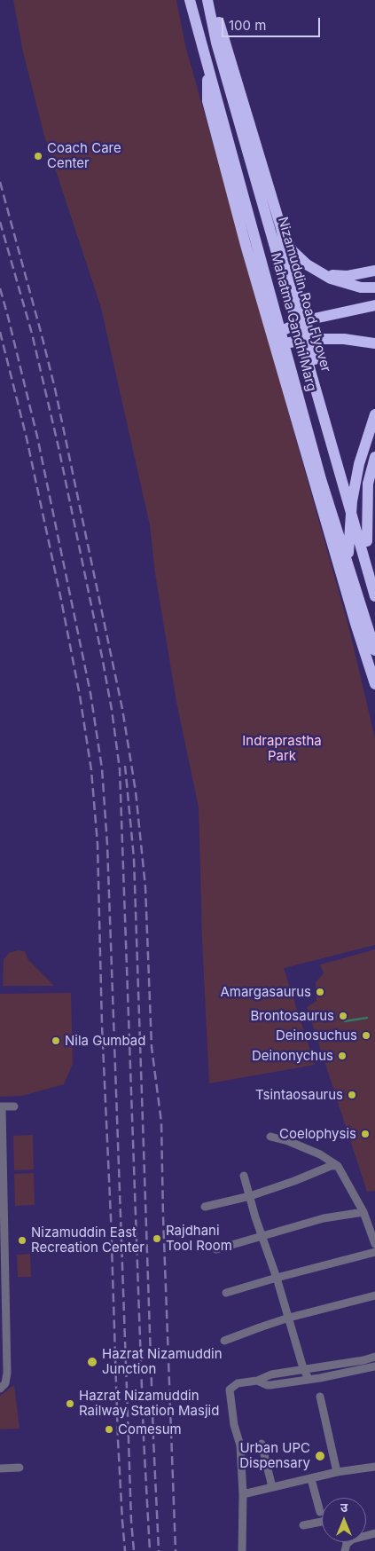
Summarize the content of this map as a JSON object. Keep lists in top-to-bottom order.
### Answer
{
  "streets": {
    "highway": ["Nizamuddin Road Flyover", "Mahatma Gandhi Marg"]
  },
  "parks": ["Indraprastha Park"],
  "places": [
    "Coach Care Center",
    "Amargasaurus",
    "Brontosaurus",
    "Deinosuchus",
    "Nila Gumbad",
    "Deinonychus",
    "Tsintaosaurus",
    "Coelophysis",
    "Rajdhani Tool Room",
    "Nizamuddin East Recreation Center",
    "Hazrat Nizamuddin Junction",
    "Hazrat Nizamuddin Railway Station Masjid",
    "Comesum",
    "Urban UPC Dispensary"
  ],
  "scale_bar": "100 m",
  "north": "top"
}
